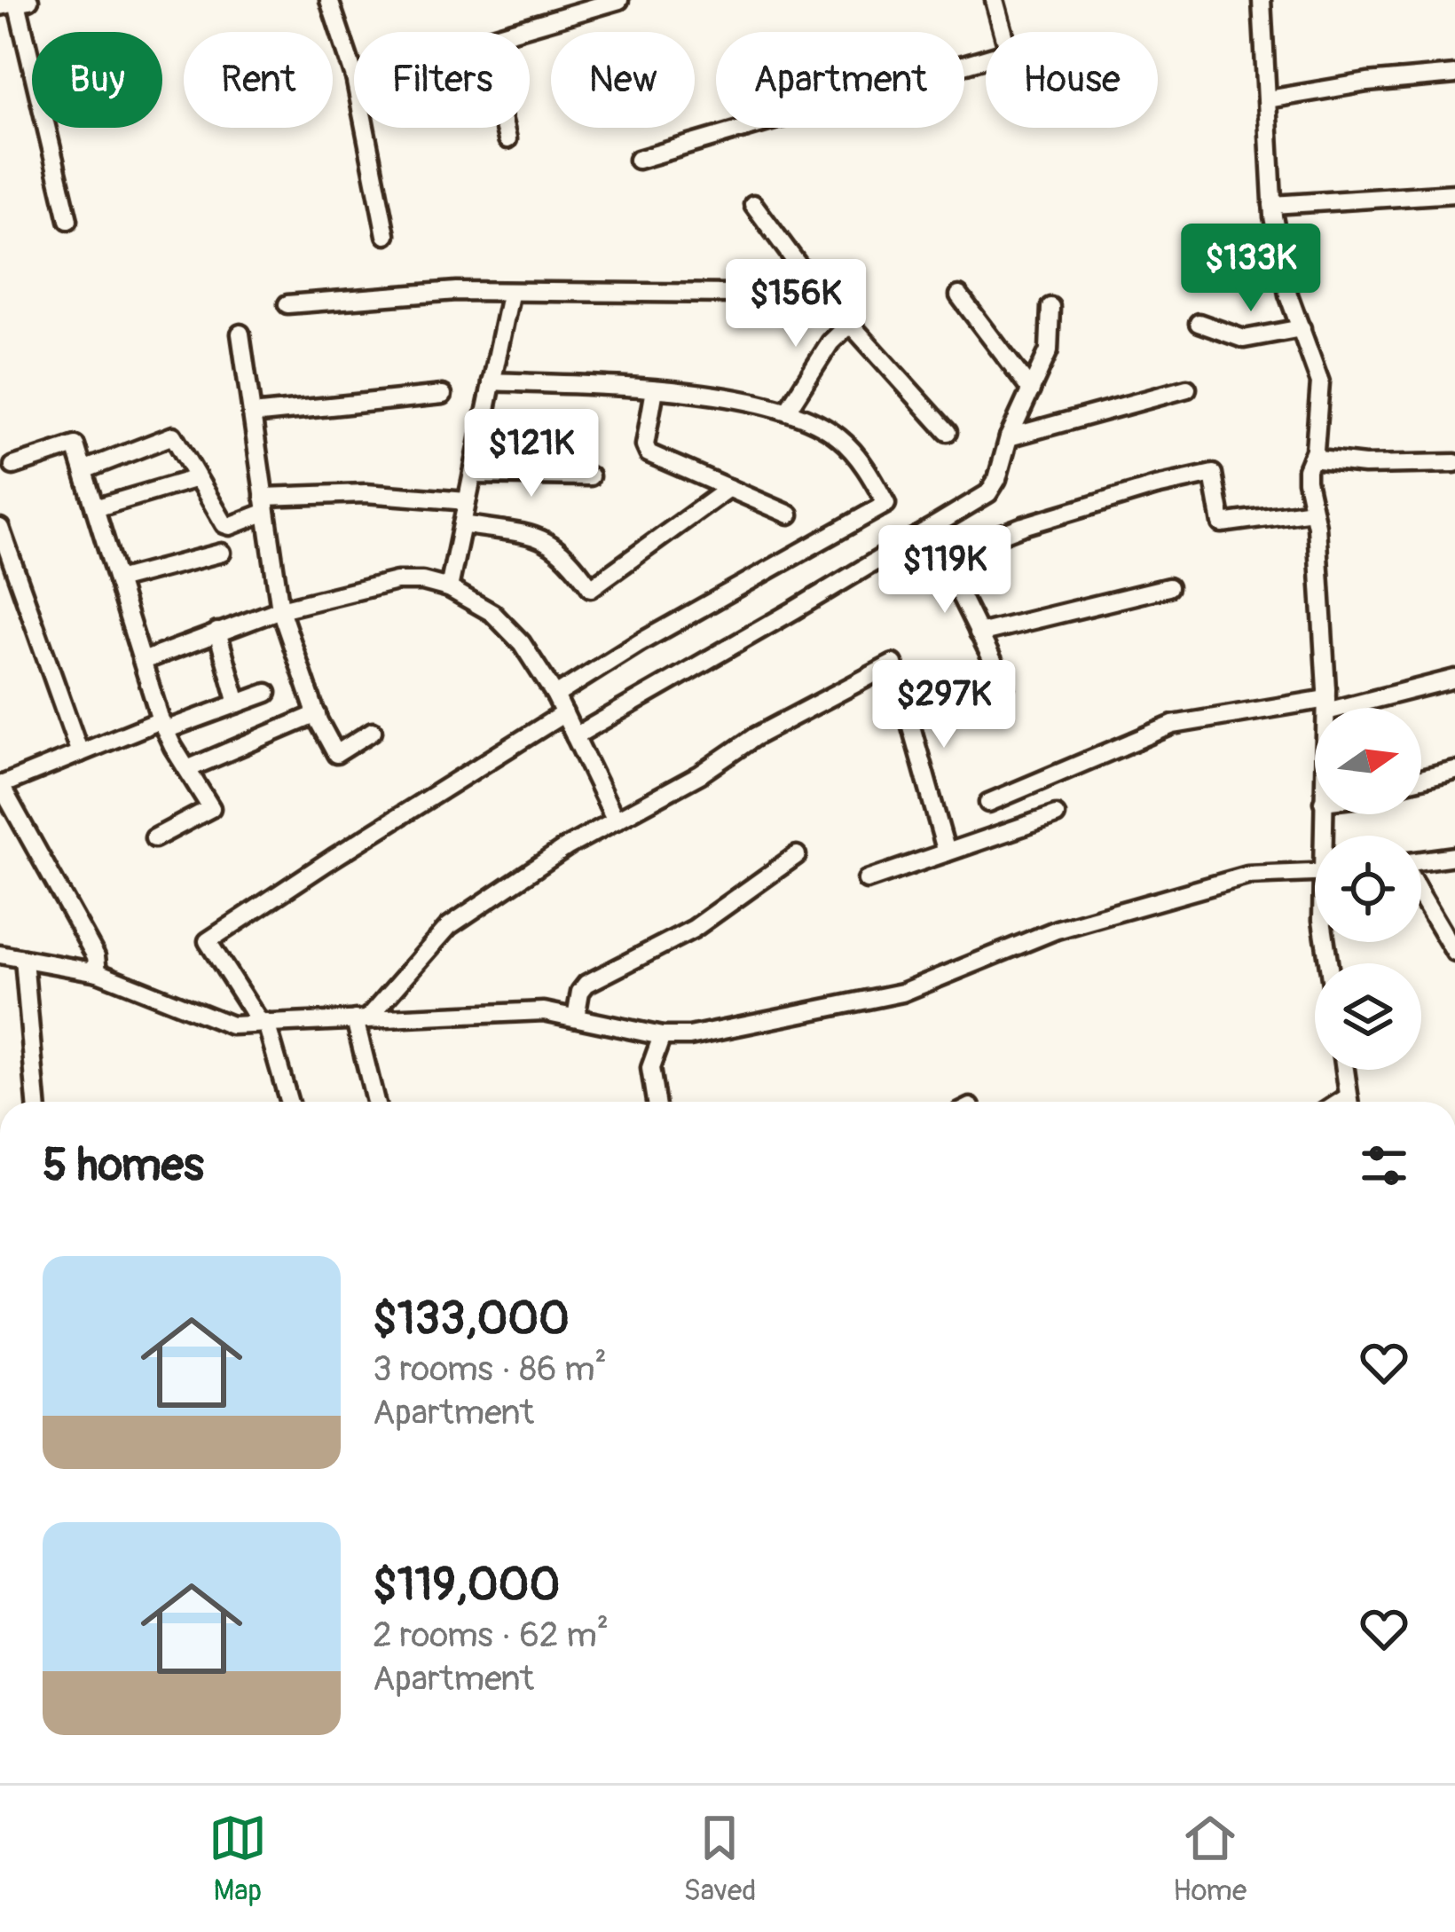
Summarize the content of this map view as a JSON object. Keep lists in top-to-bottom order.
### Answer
{
  "north": "right",
  "page": {
    "chip": [
      "Buy",
      "Rent",
      "Filters",
      "New",
      "Apartment",
      "House"
    ],
    "price": [
      "$133K",
      "$156K",
      "$121K",
      "$119K",
      "$297K"
    ],
    "heading": "5 homes",
    "list": [
      {
        "name": "$133,000",
        "note": "3 rooms · 86 m² · Apartment"
      },
      {
        "name": "$119,000",
        "note": "2 rooms · 62 m² · Apartment"
      }
    ],
    "tabs": ["Map", "Saved", "Home"]
  }
}
